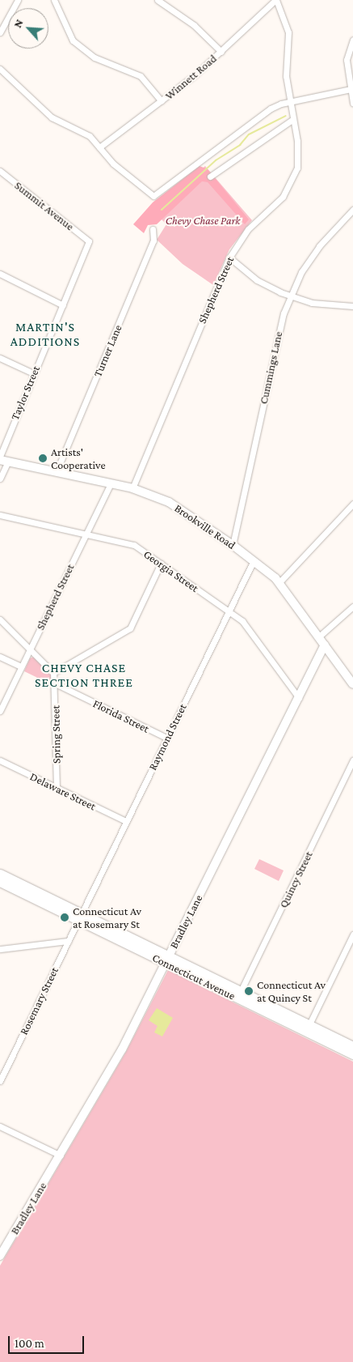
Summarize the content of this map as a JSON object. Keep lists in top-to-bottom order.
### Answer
{
  "streets": {
    "main road": ["Brookville Road", "Bradley Lane", "Connecticut Avenue"],
    "street": [
      "Winnett Road",
      "Summit Avenue",
      "Shepherd Street",
      "Turner Lane",
      "Cummings Lane",
      "Taylor Street",
      "Georgia Street",
      "Florida Street",
      "Spring Street",
      "Raymond Street",
      "Delaware Street",
      "Quincy Street",
      "Rosemary Street"
    ]
  },
  "crossings": [
    ["Winnett Road", "Shepherd Street"],
    ["Summit Avenue", "Taylor Street"],
    ["Shepherd Street", "Brookville Road"],
    ["Shepherd Street", "Georgia Street"],
    ["Turner Lane", "Brookville Road"],
    ["Cummings Lane", "Brookville Road"],
    ["Brookville Road", "Raymond Street"],
    ["Brookville Road", "Bradley Lane"],
    ["Georgia Street", "Raymond Street"],
    ["Georgia Street", "Bradley Lane"],
    ["Florida Street", "Spring Street"],
    ["Florida Street", "Raymond Street"],
    ["Spring Street", "Delaware Street"],
    ["Raymond Street", "Delaware Street"],
    ["Raymond Street", "Connecticut Avenue"],
    ["Raymond Street", "Rosemary Street"],
    ["Quincy Street", "Connecticut Avenue"],
    ["Bradley Lane", "Connecticut Avenue"],
    ["Connecticut Avenue", "Rosemary Street"]
  ],
  "districts": ["MARTIN'S ADDITIONS", "CHEVY CHASE SECTION THREE"],
  "parks": ["Chevy Chase Park"],
  "places": ["Artists' Cooperative", "Connecticut Av at Rosemary St", "Connecticut Av at Quincy St"],
  "scale_bar": "100 m",
  "north": "top left"
}
